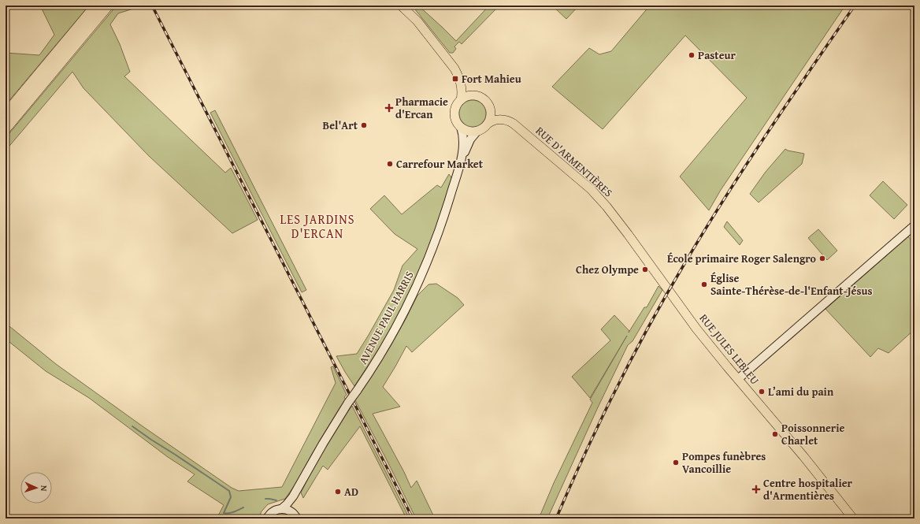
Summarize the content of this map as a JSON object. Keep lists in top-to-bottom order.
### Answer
{
  "streets": {
    "main road": ["RUE D'ARMENTIÈRES", "AVENUE PAUL HARRIS", "RUE JULES LEBLEU"]
  },
  "crossings": [
    ["RUE D'ARMENTIÈRES", "AVENUE PAUL HARRIS"],
    ["RUE D'ARMENTIÈRES", "RUE JULES LEBLEU"]
  ],
  "districts": ["LES JARDINS D'ERCAN"],
  "places": {
    "other": [
      "Pasteur",
      "Bel'Art",
      "Carrefour Market",
      "École primaire Roger Salengro",
      "Chez Olympe",
      "Église Sainte-Thérèse-de-l'Enfant-Jésus",
      "L’ami du pain",
      "Poissonnerie Charlet",
      "Pompes funèbres Vancoillie",
      "AD"
    ],
    "transit": ["Fort Mahieu"],
    "health": ["Pharmacie d'Ercan", "Centre hospitalier d'Armentières"]
  },
  "north": "right"
}
